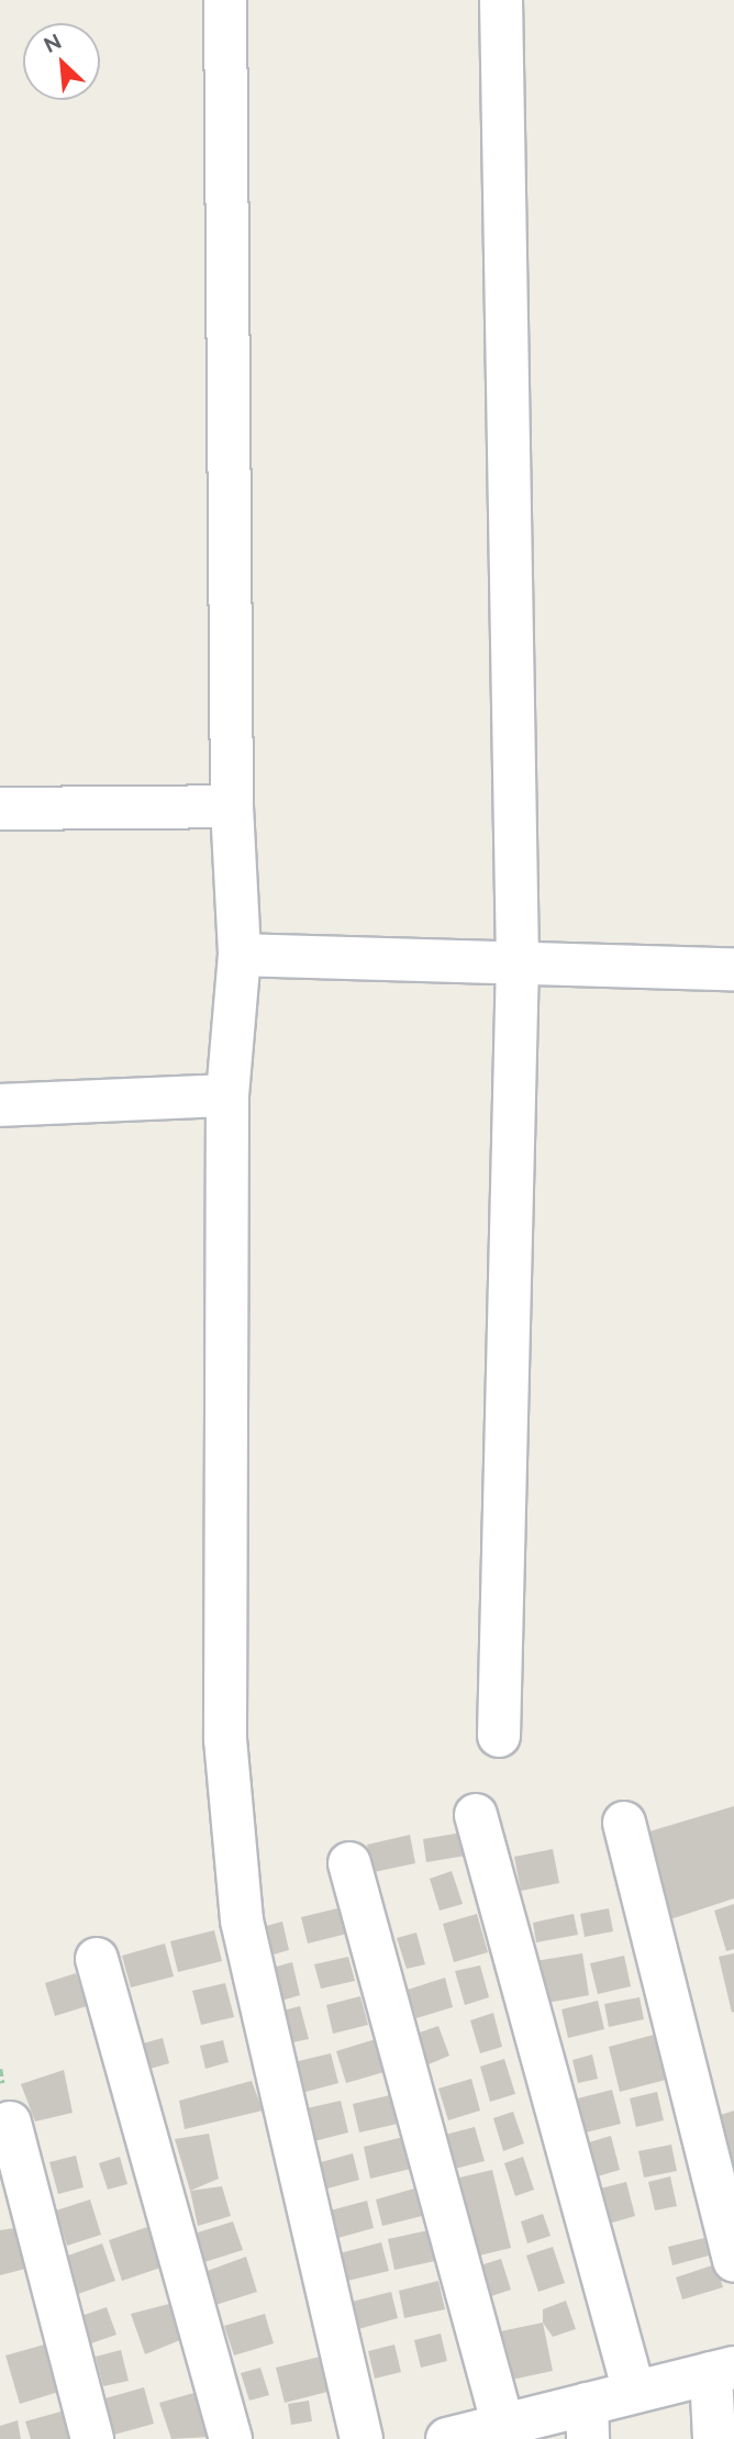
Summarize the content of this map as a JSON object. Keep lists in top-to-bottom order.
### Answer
{
  "north": "top left"
}
